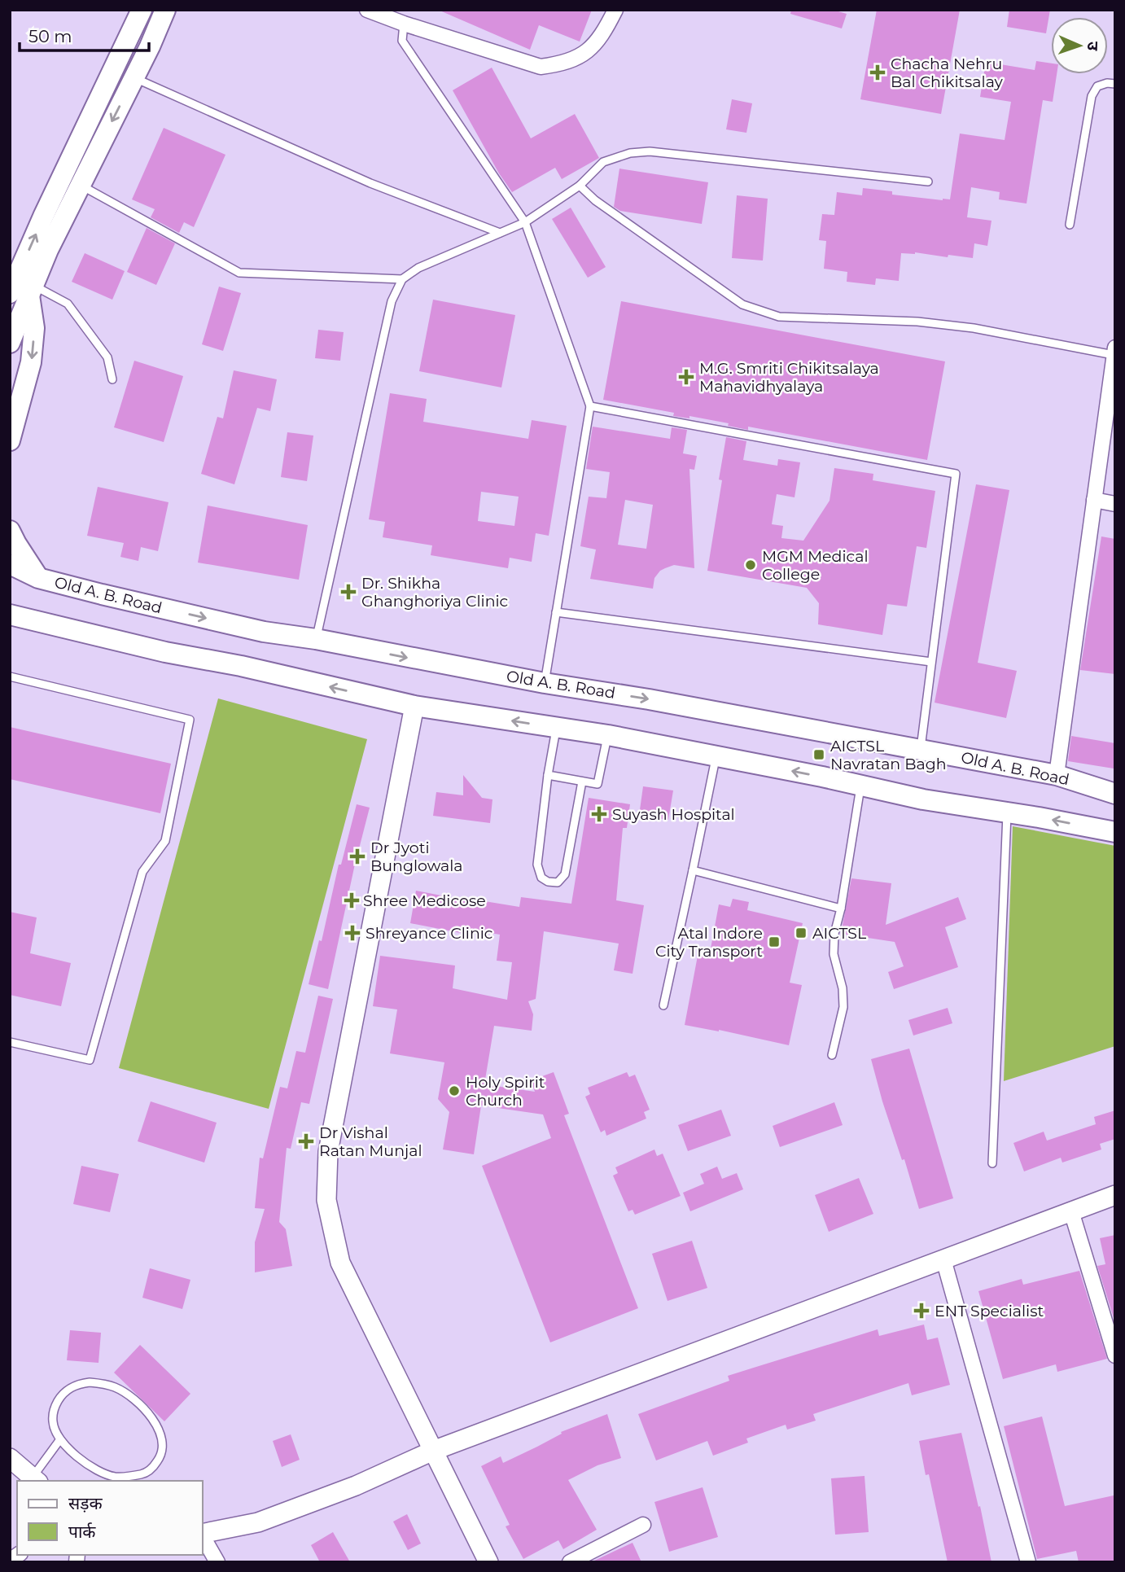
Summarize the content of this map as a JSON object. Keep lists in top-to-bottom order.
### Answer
{
  "streets": {
    "main road": ["Old A. B. Road"]
  },
  "places": {
    "health": [
      "Chacha Nehru Bal Chikitsalay",
      "M.G. Smriti Chikitsalaya Mahavidhyalaya",
      "Dr. Shikha Ghanghoriya Clinic",
      "Suyash Hospital",
      "Dr Jyoti Bunglowala",
      "Shree Medicose",
      "Shreyance Clinic",
      "Dr Vishal Ratan Munjal",
      "ENT Specialist"
    ],
    "other": ["MGM Medical College", "Holy Spirit Church"],
    "transit": ["AICTSL Navratan Bagh", "AICTSL", "Atal Indore City Transport"]
  },
  "legend": ["सड़क", "पार्क"],
  "scale_bar": "50 m",
  "north": "right"
}
